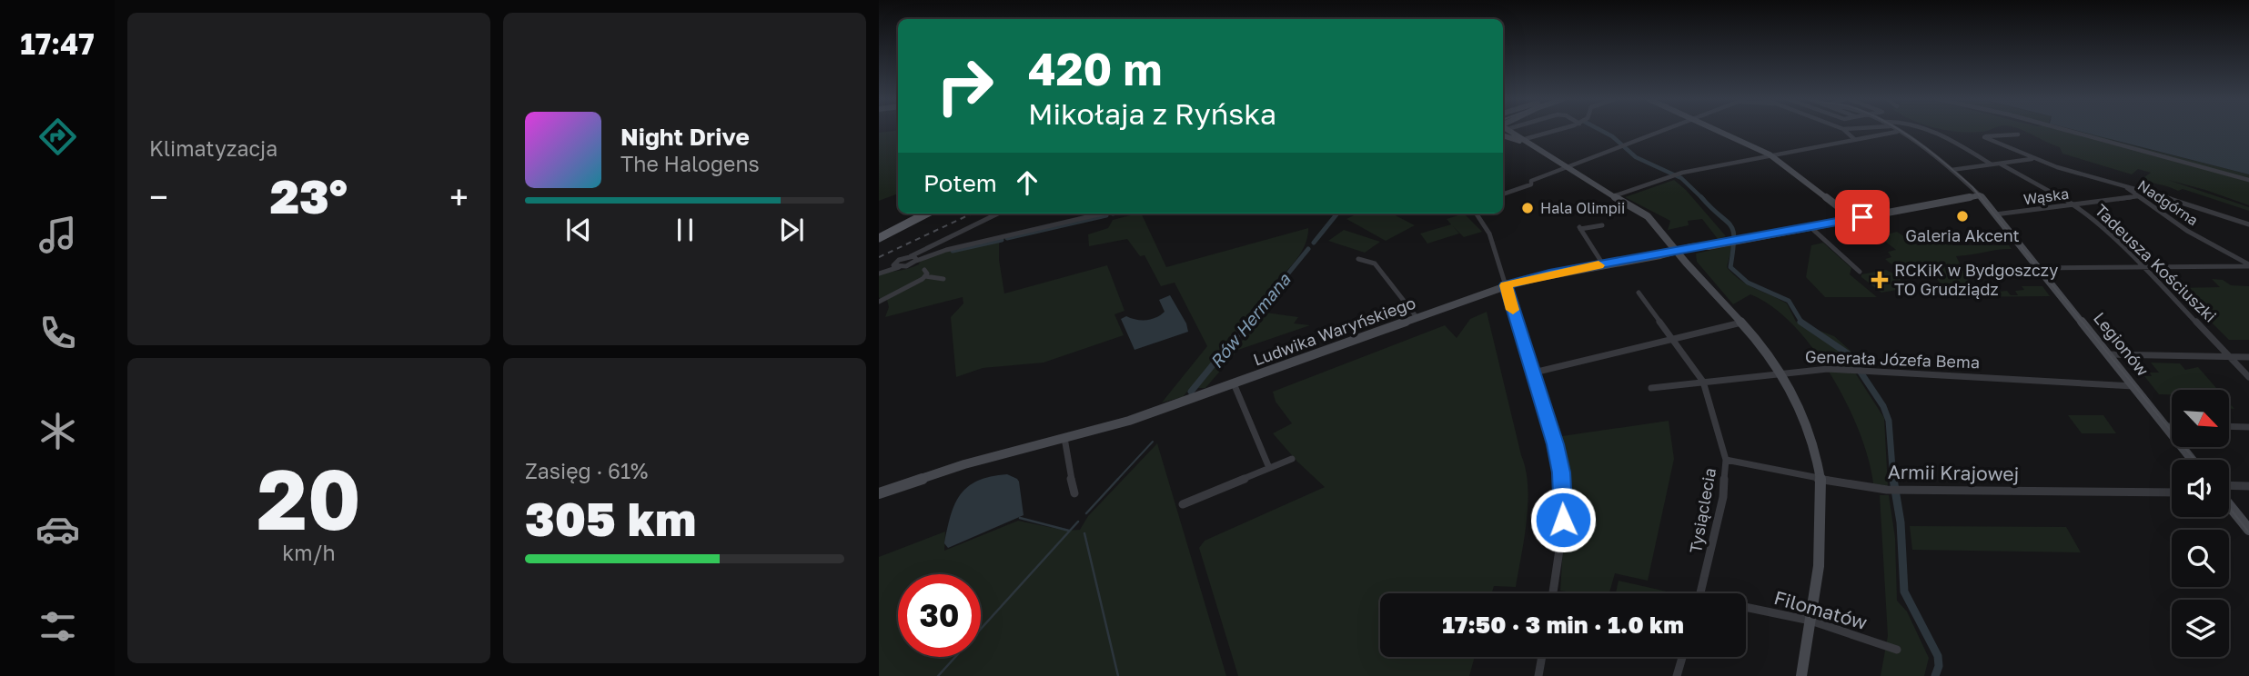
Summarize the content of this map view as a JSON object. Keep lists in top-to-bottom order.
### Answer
{
  "streets": {
    "street": [
      "Wąska",
      "Nadgórna",
      "Tadeusza Kościuszki",
      "Ludwika Waryńskiego",
      "Legionów",
      "Generała Józefa Bema",
      "Armii Krajowej",
      "Tysiąclecia",
      "Filomatów"
    ]
  },
  "crossings": [
    ["Wąska", "Nadgórna"],
    ["Wąska", "Tadeusza Kościuszki"],
    ["Wąska", "Legionów"],
    ["Ludwika Waryńskiego", "Legionów"],
    ["Legionów", "Generała Józefa Bema"],
    ["Generała Józefa Bema", "Tysiąclecia"],
    ["Armii Krajowej", "Tysiąclecia"]
  ],
  "water": ["Rów Hermana"],
  "places": {
    "other": ["Hala Olimpii", "Galeria Akcent"],
    "health": ["RCKiK w Bydgoszczy TO Grudziądz"]
  },
  "north": "bottom right",
  "page": {
    "tabs": "17:47",
    "tile": [
      "Klimatyzacja",
      ["20", "km/h"],
      ["Zasięg · 61%", "305 km"]
    ],
    "turn": ["420 m", "Mikołaja z Ryńska"],
    "song": ["Night Drive", "The Halogens"],
    "then": "Potem",
    "heat": ["−", "23°", "+"],
    "limit": "30",
    "trip": "17:50 · 3 min · 1.0 km"
  }
}
